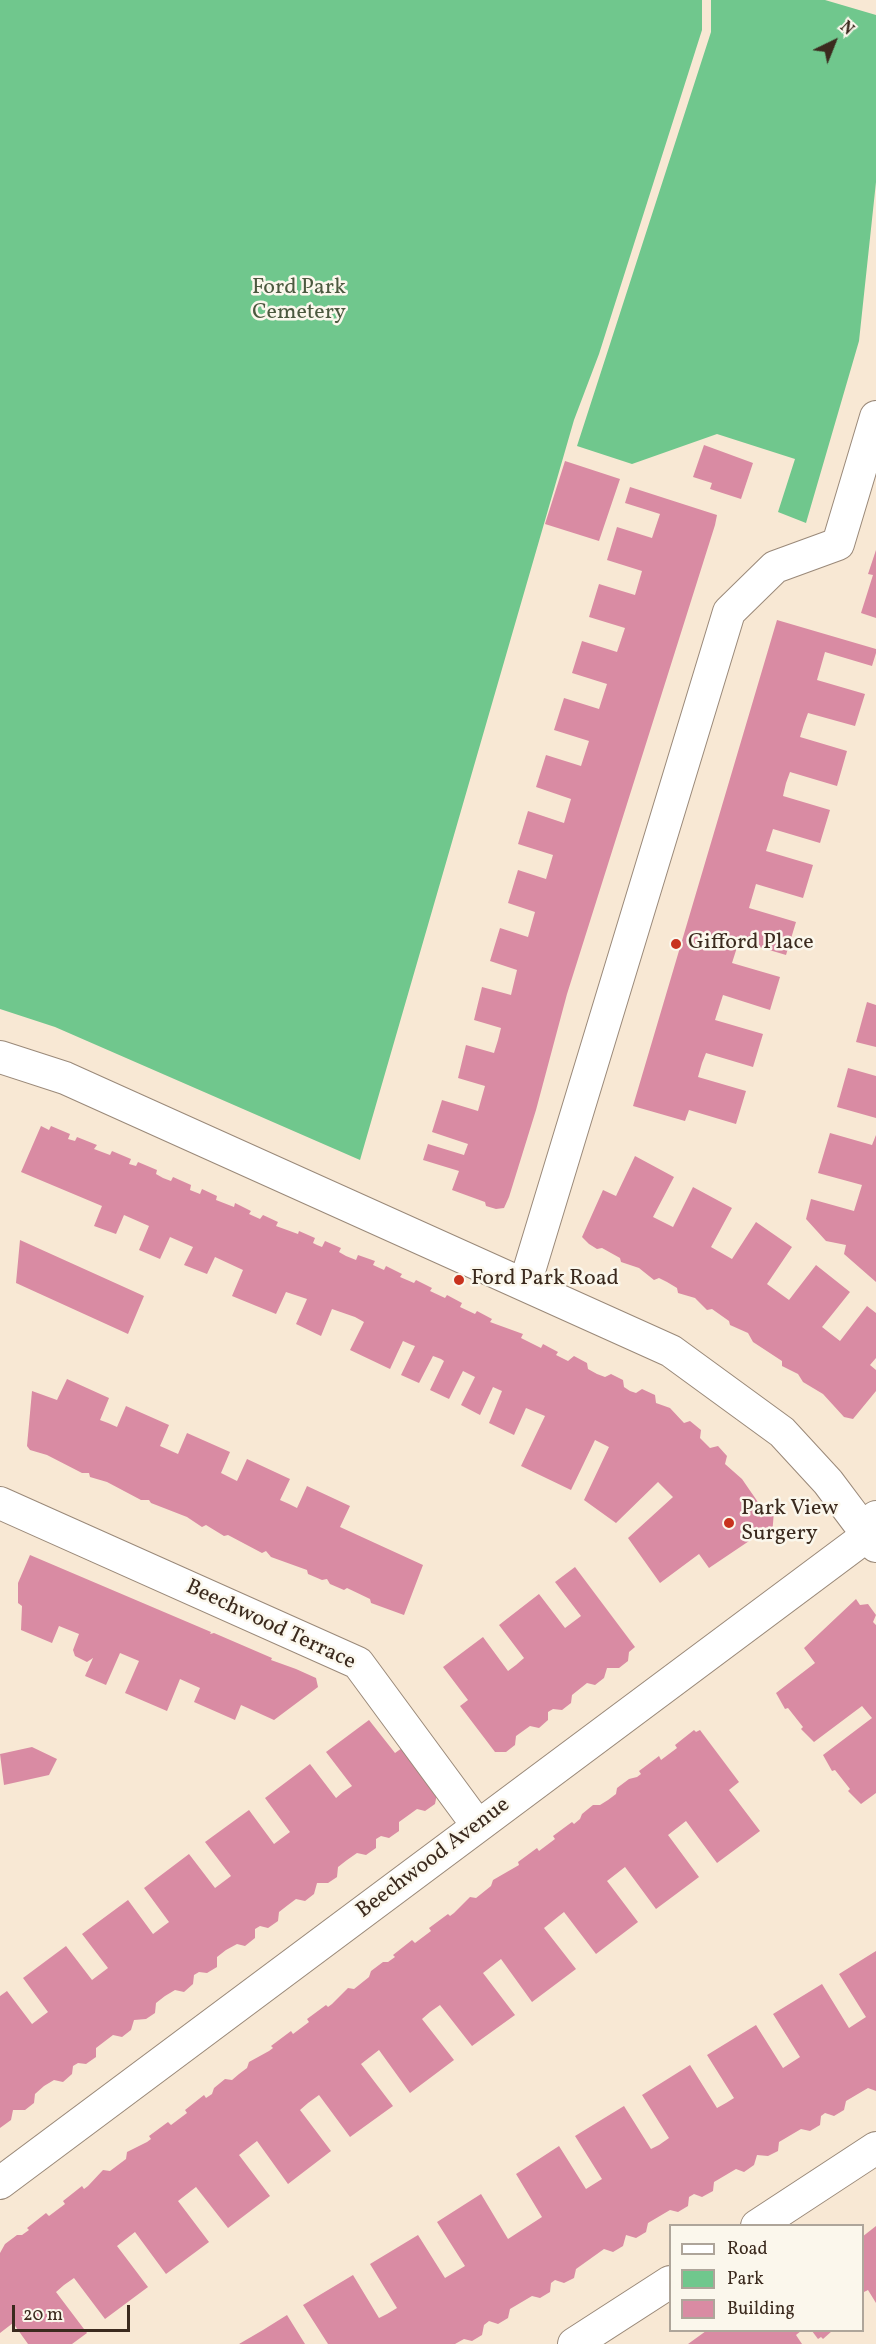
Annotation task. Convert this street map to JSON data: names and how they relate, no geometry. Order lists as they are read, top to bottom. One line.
{"streets":{"street":["Beechwood Terrace","Beechwood Avenue"]},"crossings":[["Beechwood Terrace","Beechwood Avenue"]],"parks":["Ford Park Cemetery"],"places":["Gifford Place","Ford Park Road","Park View Surgery"],"legend":["Road","Park","Building"],"scale_bar":"20 m","north":"top right"}
